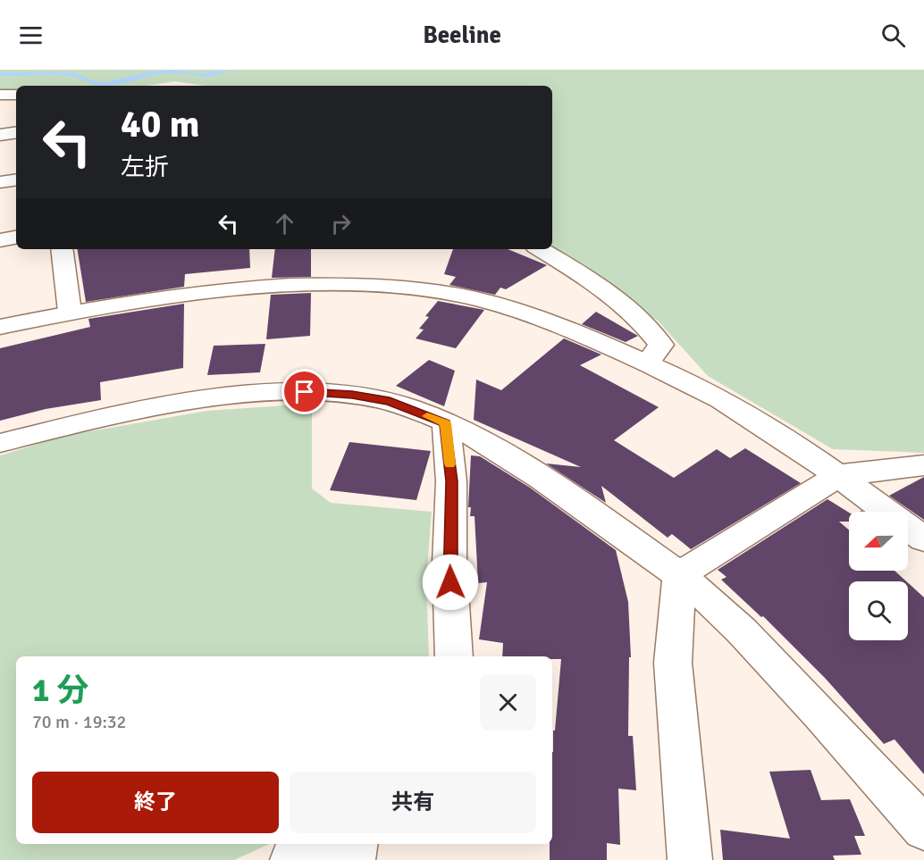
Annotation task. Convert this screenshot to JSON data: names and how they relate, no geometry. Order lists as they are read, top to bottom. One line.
{"north":"left","page":{"header":"Beeline","turn":["40 m","左折"],"heading":["1 分","70 m · 19:32"],"buttons":["終了","共有"]}}
